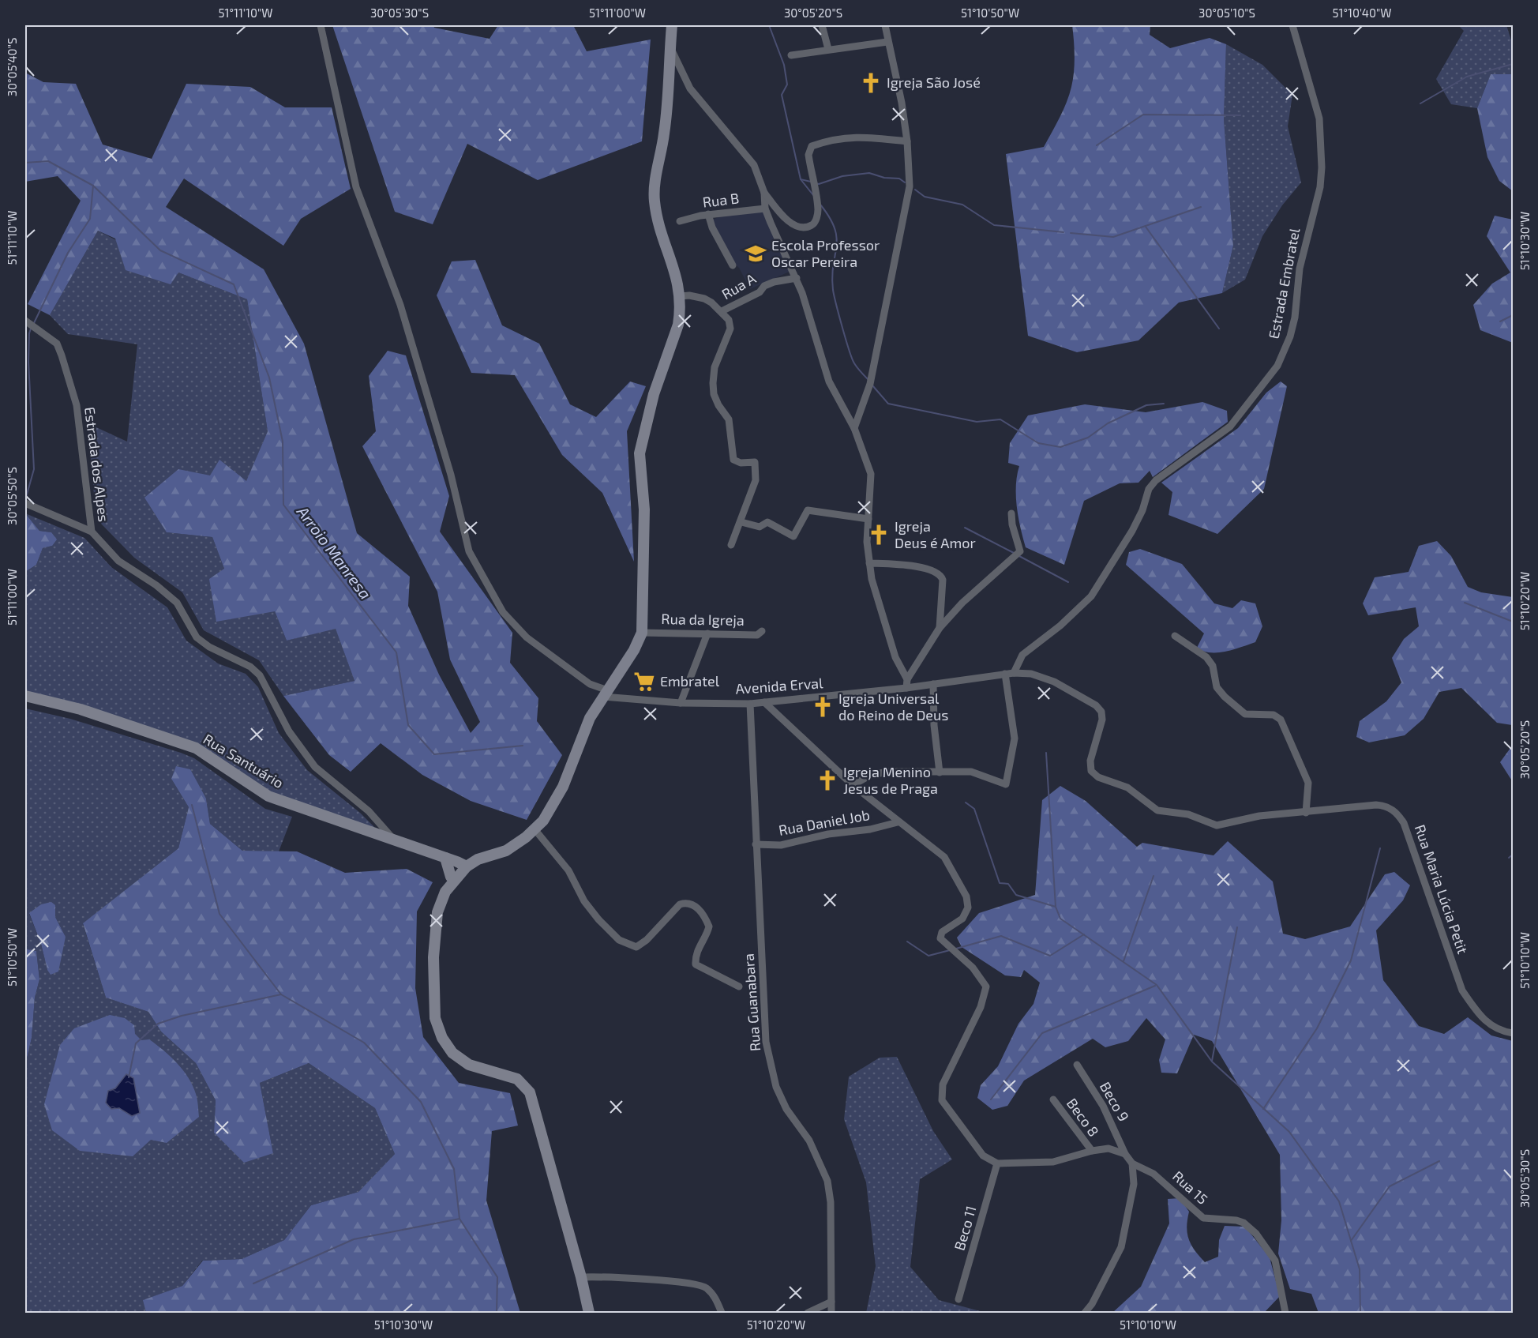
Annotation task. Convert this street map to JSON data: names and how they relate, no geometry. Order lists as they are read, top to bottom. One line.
{"streets":{"main road":["Rua Santuário"],"street":["Rua B","Estrada Embratel","Rua A","Estrada dos Alpes","Rua da Igreja","Avenida Erval","Rua Daniel Job","Rua Maria Lúcia Petit","Rua Guanabara","Beco 9","Beco 8","Rua 15","Beco 11"]},"crossings":[["Estrada Embratel","Avenida Erval"],["Estrada Embratel","Rua Maria Lúcia Petit"],["Estrada dos Alpes","Rua Santuário"],["Avenida Erval","Rua Maria Lúcia Petit"],["Avenida Erval","Rua Guanabara"],["Rua Daniel Job","Rua Guanabara"],["Beco 9","Rua 15"]],"water":["Arroio Manresa"],"places":{"church":["Igreja São José","Igreja Deus é Amor","Igreja Universal do Reino de Deus","Igreja Menino Jesus de Praga"],"school or university":["Escola Professor Oscar Pereira"],"supermarket":["Embratel"]},"coordinates":["51°11'10\"W","30°05'30\"S","51°11'00\"W","30°05'20\"S","51°10'50\"W","30°05'10\"S","51°10'40\"W","30°05'40\"S","51°10'30\"W","30°05'50\"S","51°10'20\"W","51°10'10\"W"]}
